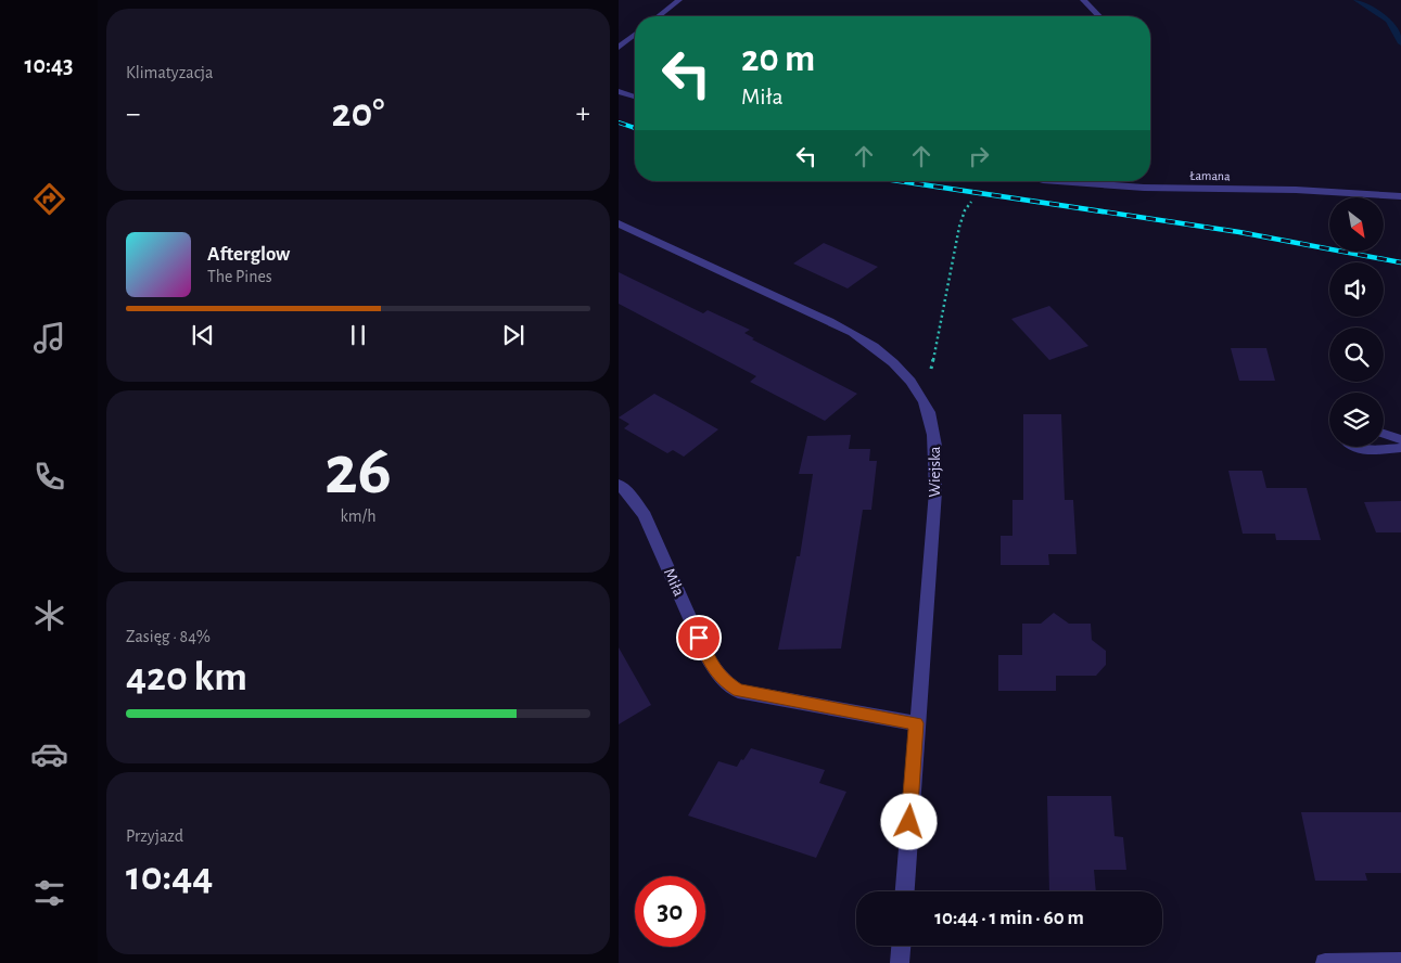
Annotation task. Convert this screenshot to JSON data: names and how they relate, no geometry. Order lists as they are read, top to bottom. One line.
{"streets":{"street":["Łamana","Wiejska","Miła"]},"crossings":[["Wiejska","Miła"]],"north":"bottom right","page":{"tabs":"10:43","tile":["Klimatyzacja",["26","km/h"],["Zasięg · 84%","420 km"],["Przyjazd","10:44"]],"turn":["20 m","Miła"],"heat":["−","20°","+"],"song":["Afterglow","The Pines"],"limit":"30","trip":"10:44 · 1 min · 60 m"}}
